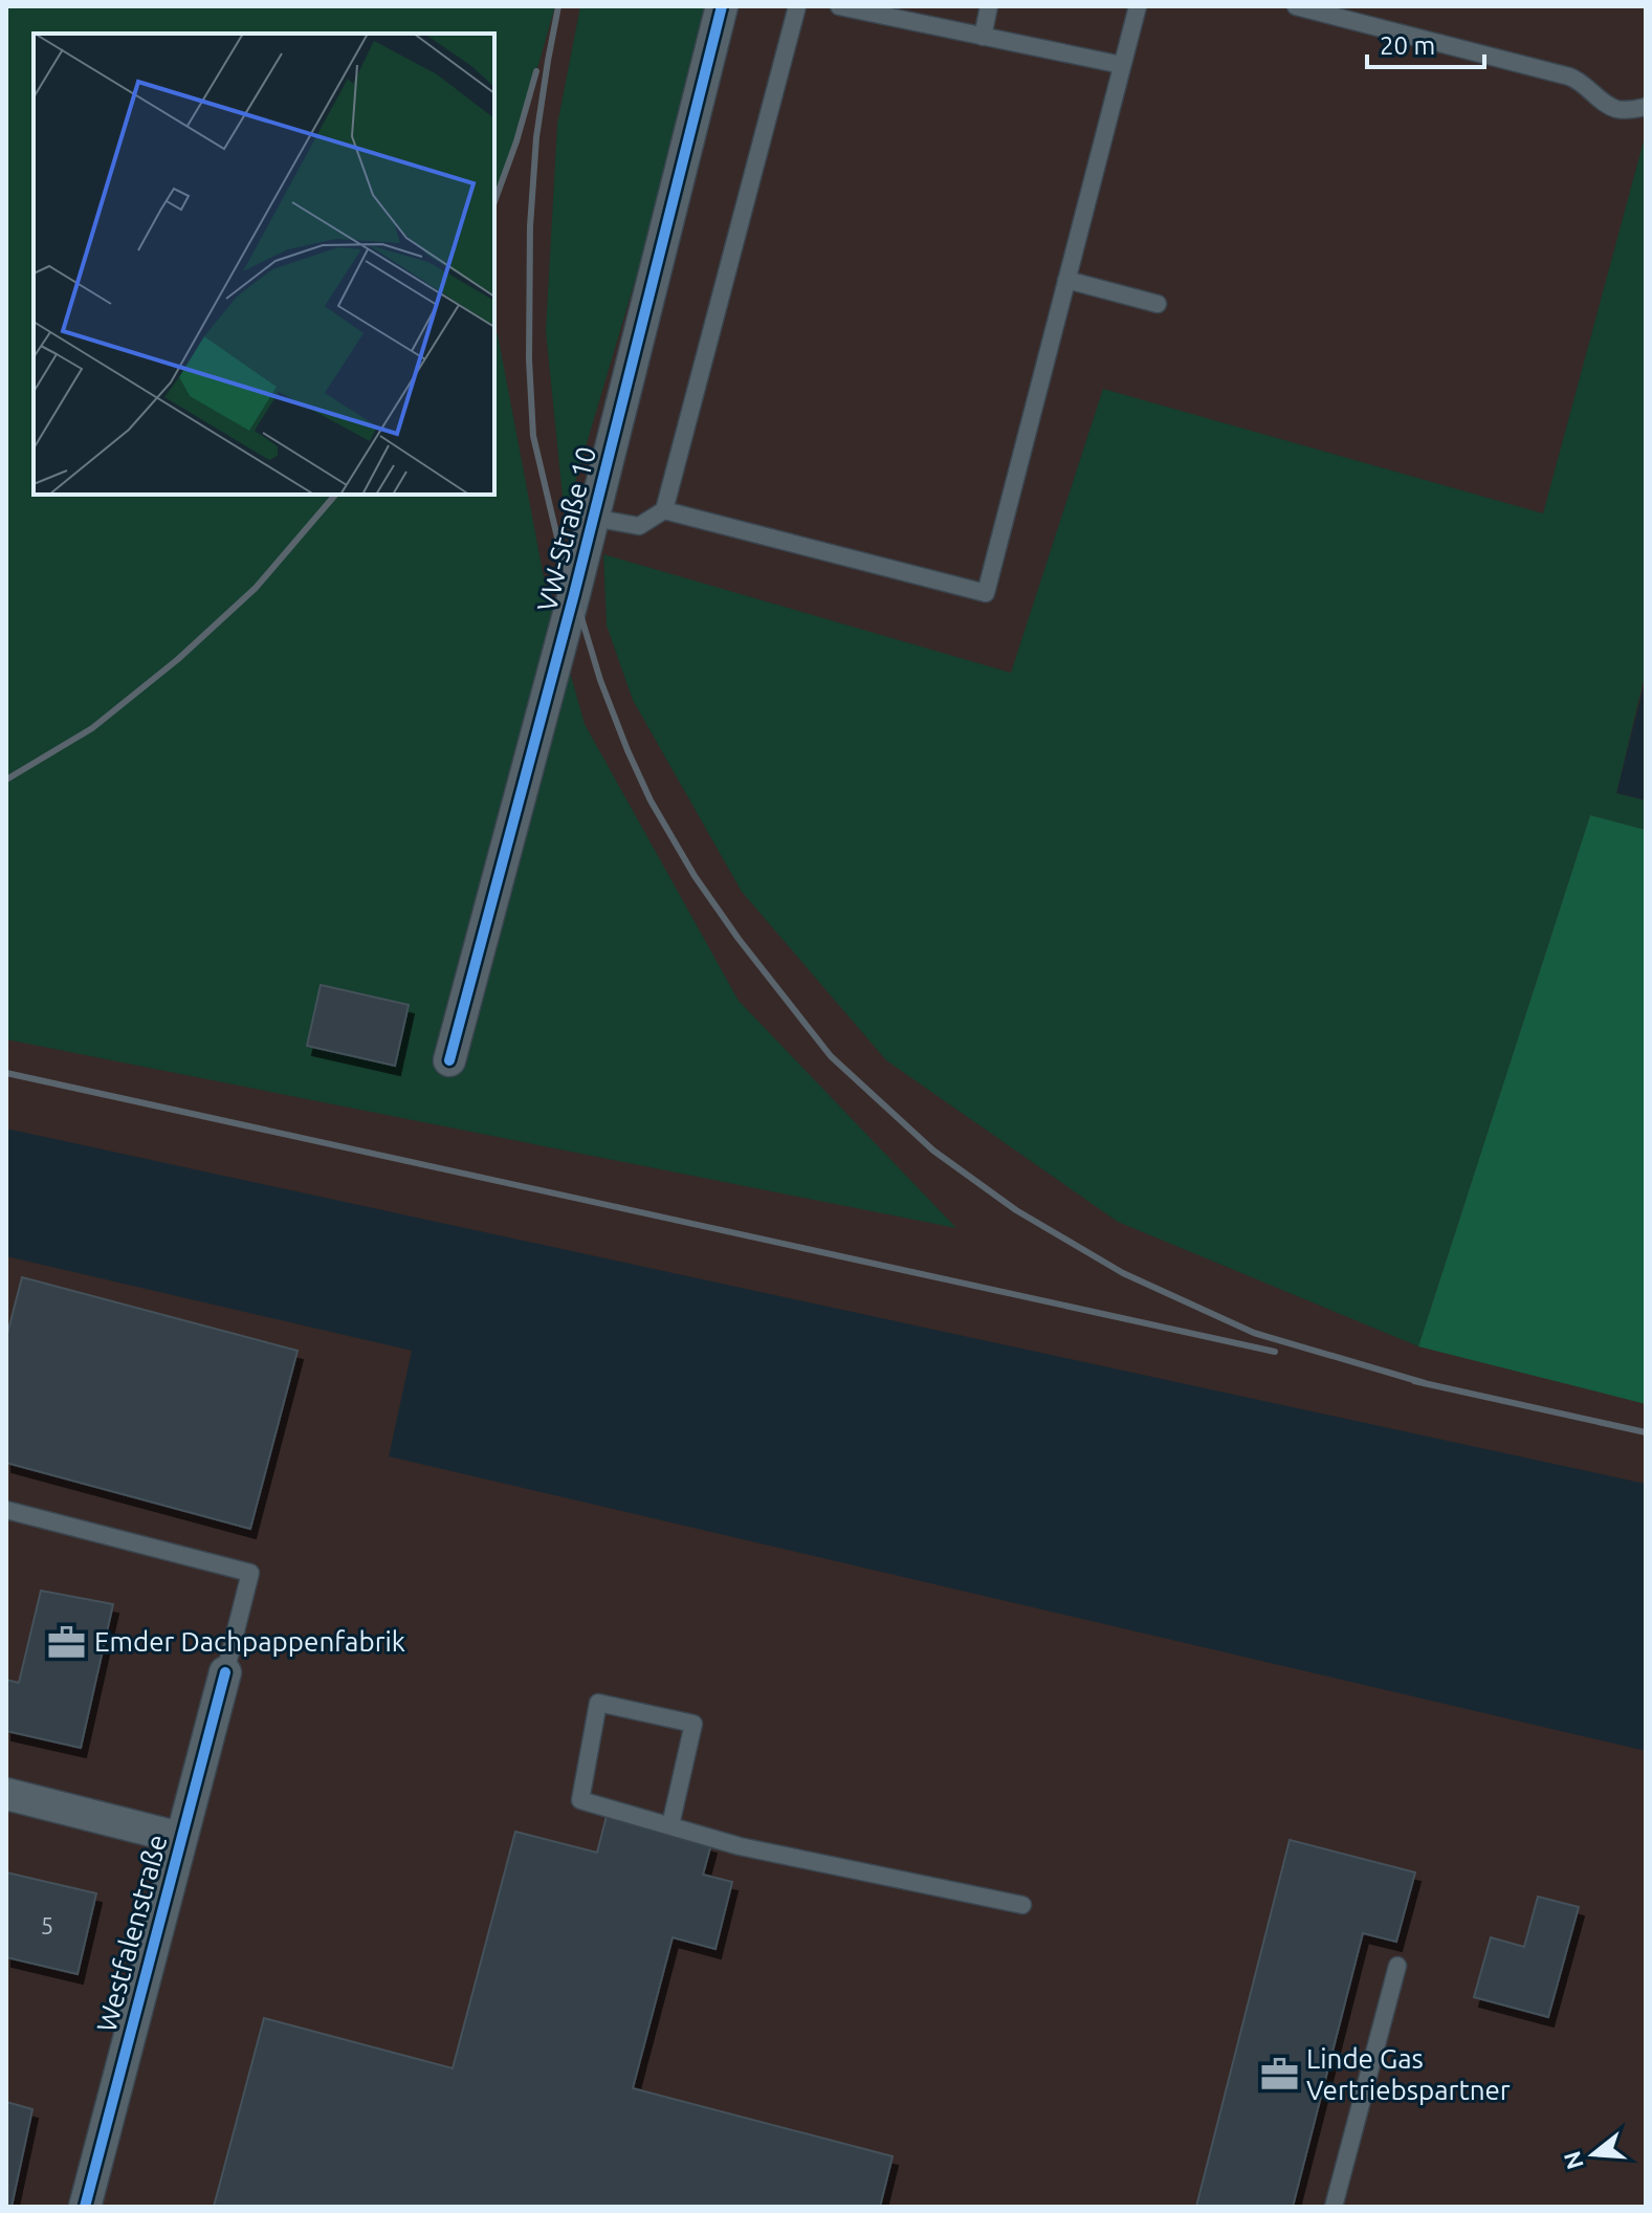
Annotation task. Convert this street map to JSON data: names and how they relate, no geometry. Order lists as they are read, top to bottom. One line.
{"streets":{"street":["VW-Straße 10","Westfalenstraße"]},"places":{"office":["Emder Dachpappenfabrik","Linde Gas Vertriebspartner"]},"house_numbers":["5"],"scale_bar":"20 m","north":"left"}
